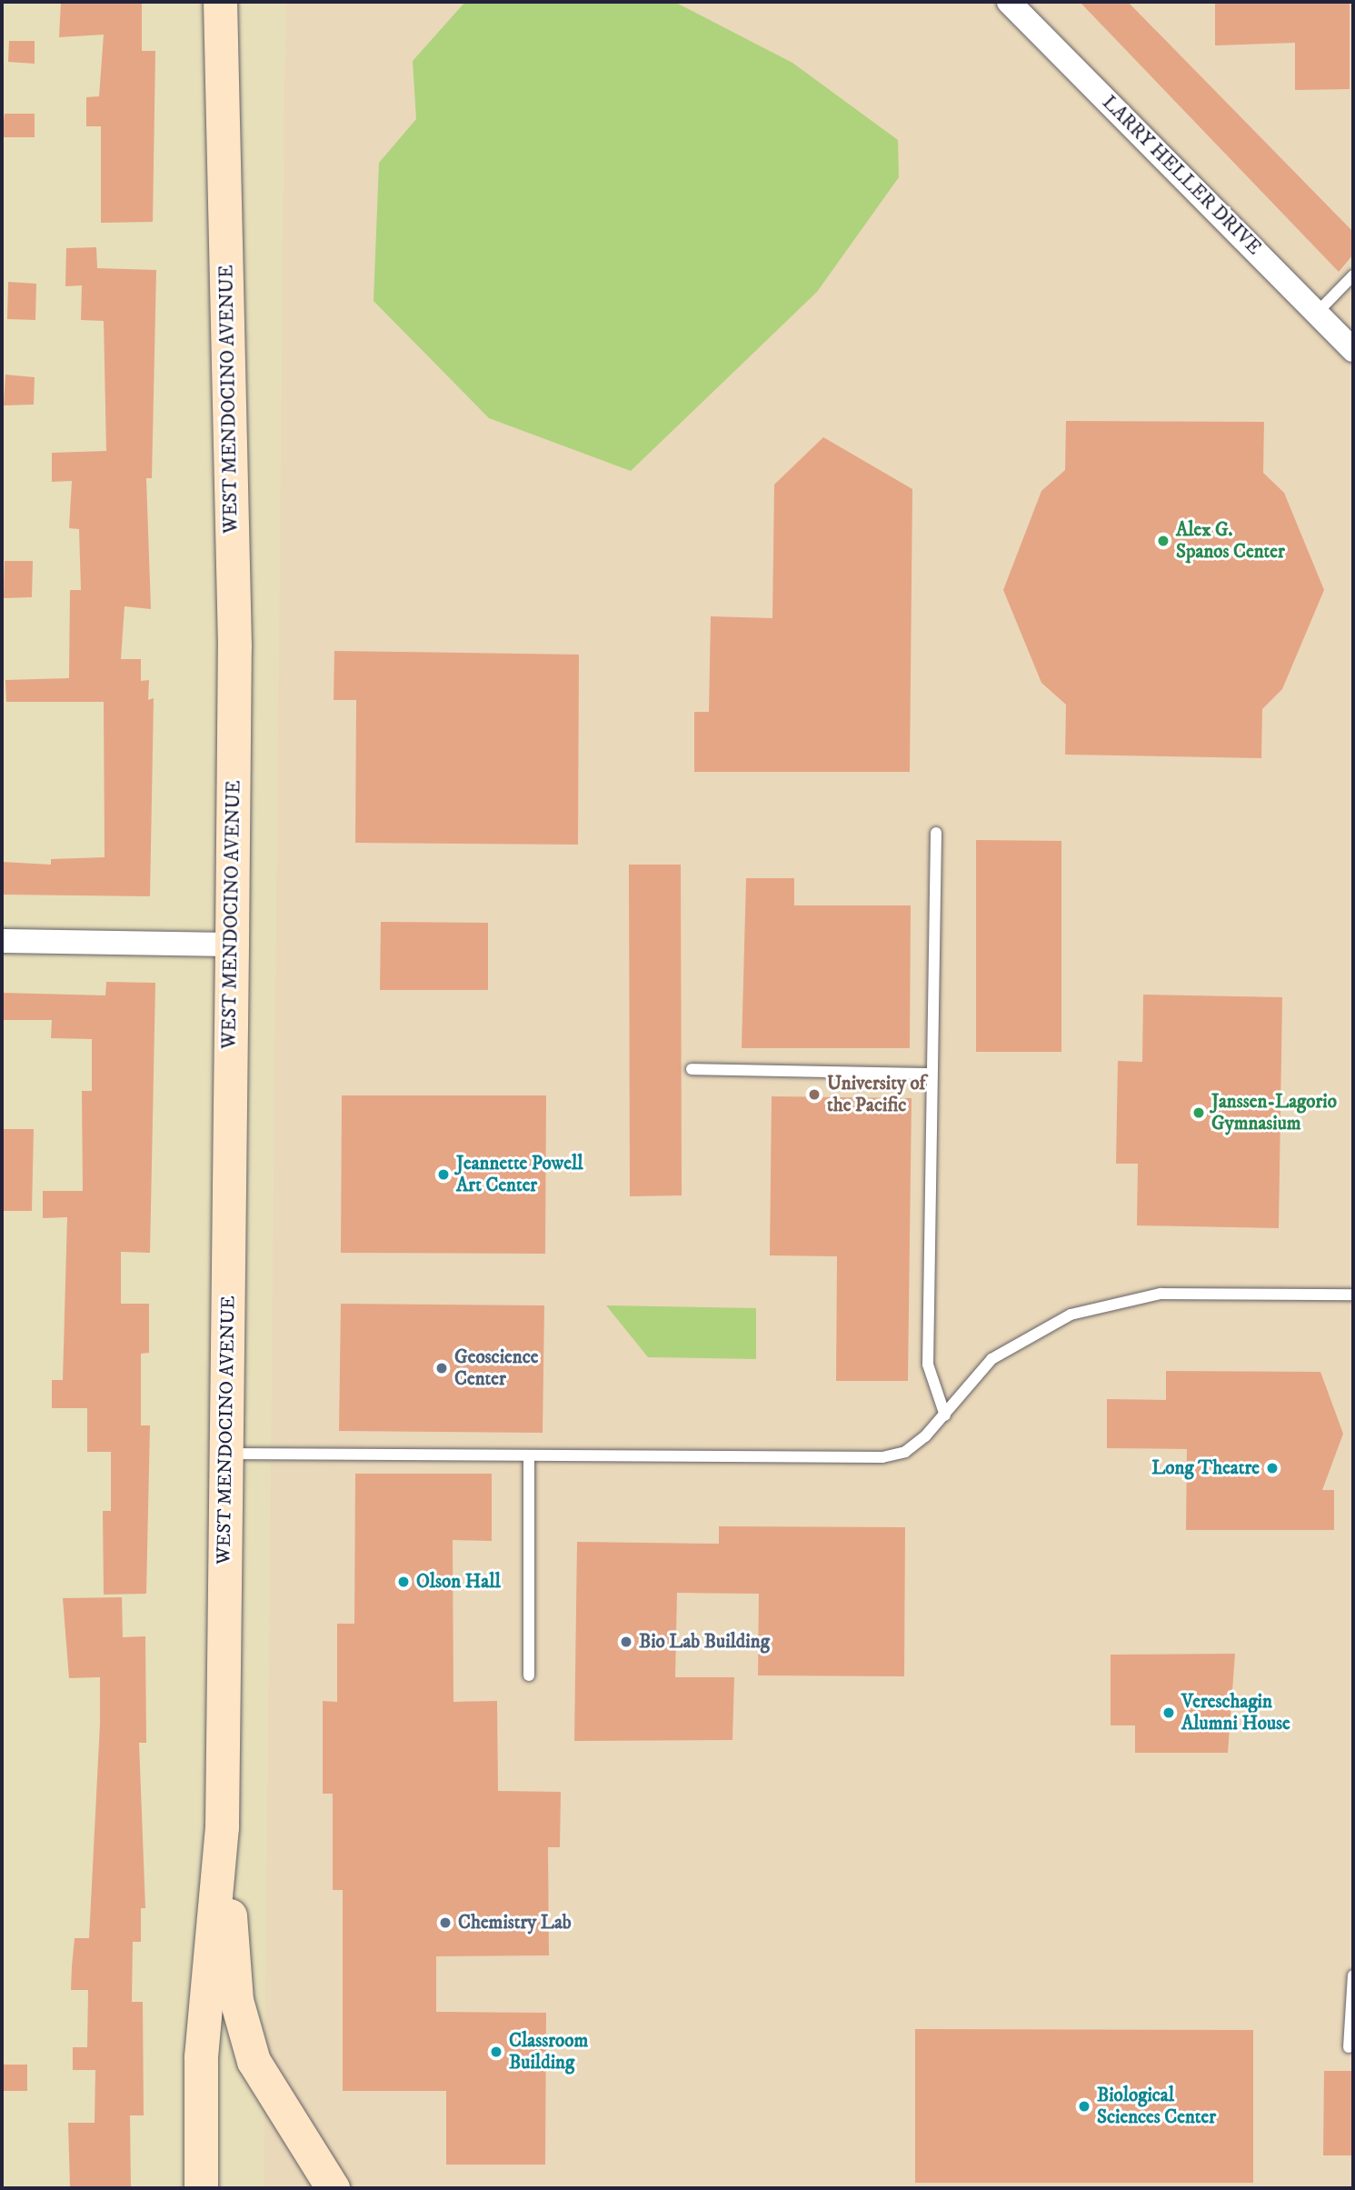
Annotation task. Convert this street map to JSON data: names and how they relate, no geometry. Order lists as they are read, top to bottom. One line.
{"streets":{"street":["LARRY HELLER DRIVE","WEST MENDOCINO AVENUE"]},"places":["Alex G. Spanos Center","University of the Pacific","Janssen-Lagorio Gymnasium","Jeannette Powell Art Center","Geoscience Center","Long Theatre","Olson Hall","Bio Lab Building","Vereschagin Alumni House","Chemistry Lab","Classroom Building","Biological Sciences Center"]}
